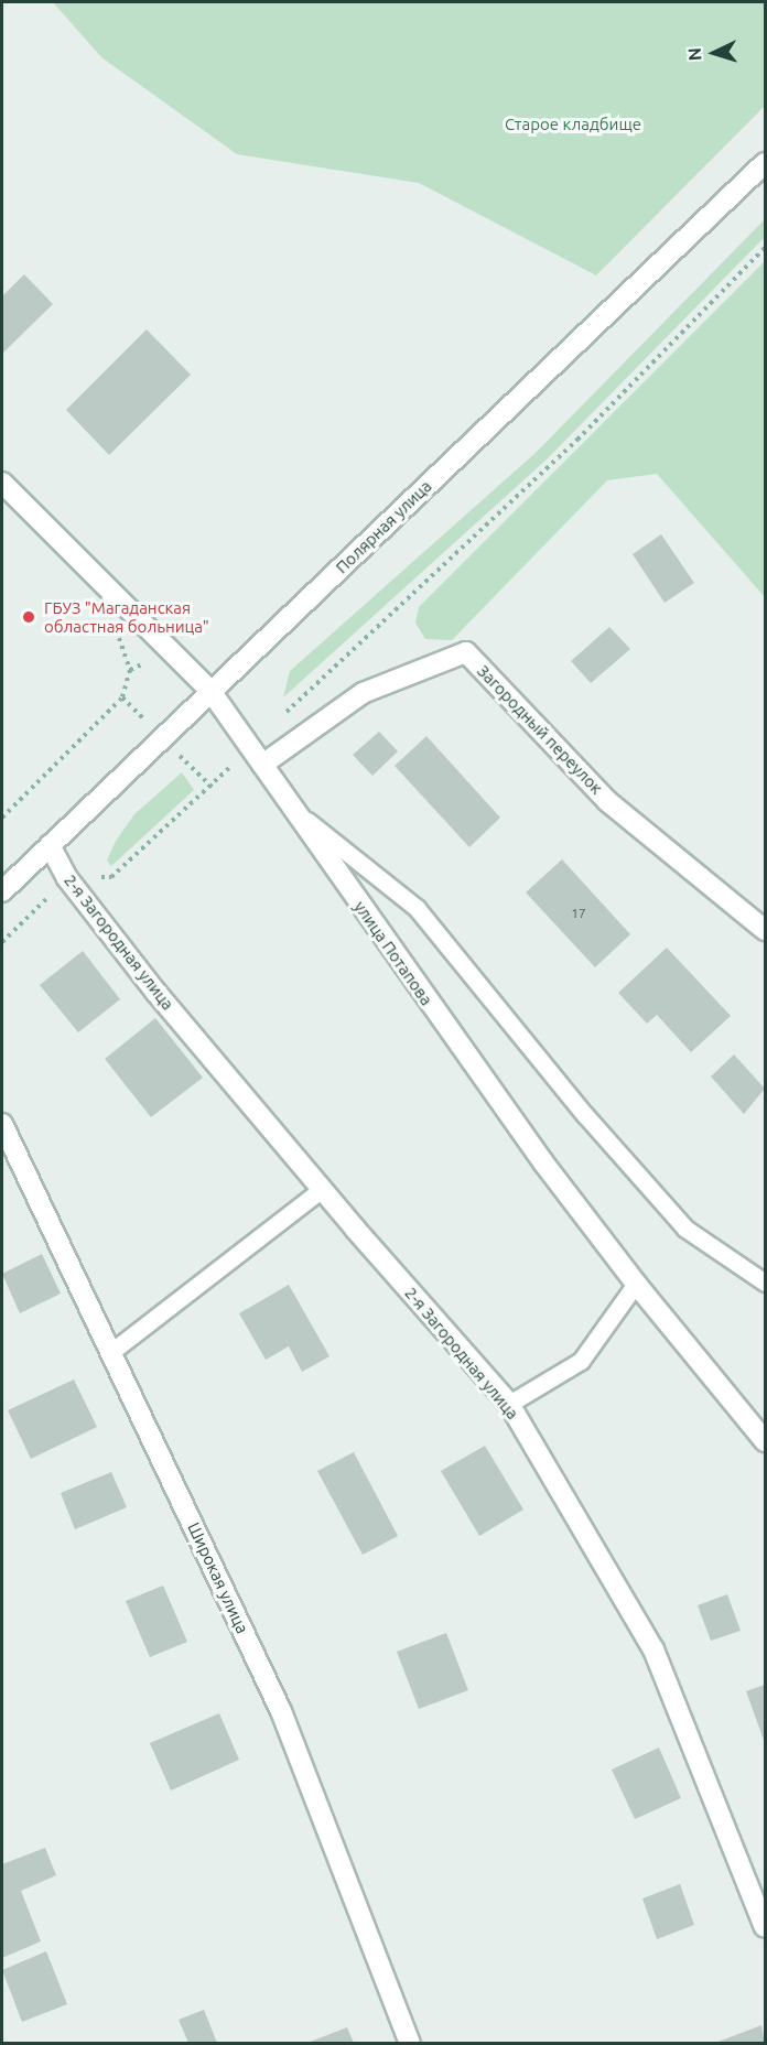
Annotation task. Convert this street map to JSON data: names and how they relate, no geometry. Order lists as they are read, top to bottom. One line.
{"streets":{"street":["Полярная улица","Загородный переулок","2-я Загородная улица","улица Потапова","Широкая улица"]},"crossings":[["Полярная улица","2-я Загородная улица"],["Полярная улица","улица Потапова"],["Загородный переулок","улица Потапова"]],"parks":["Старое кладбище"],"places":["ГБУЗ \"Магаданская областная больница\""],"house_numbers":["17"],"north":"left"}
